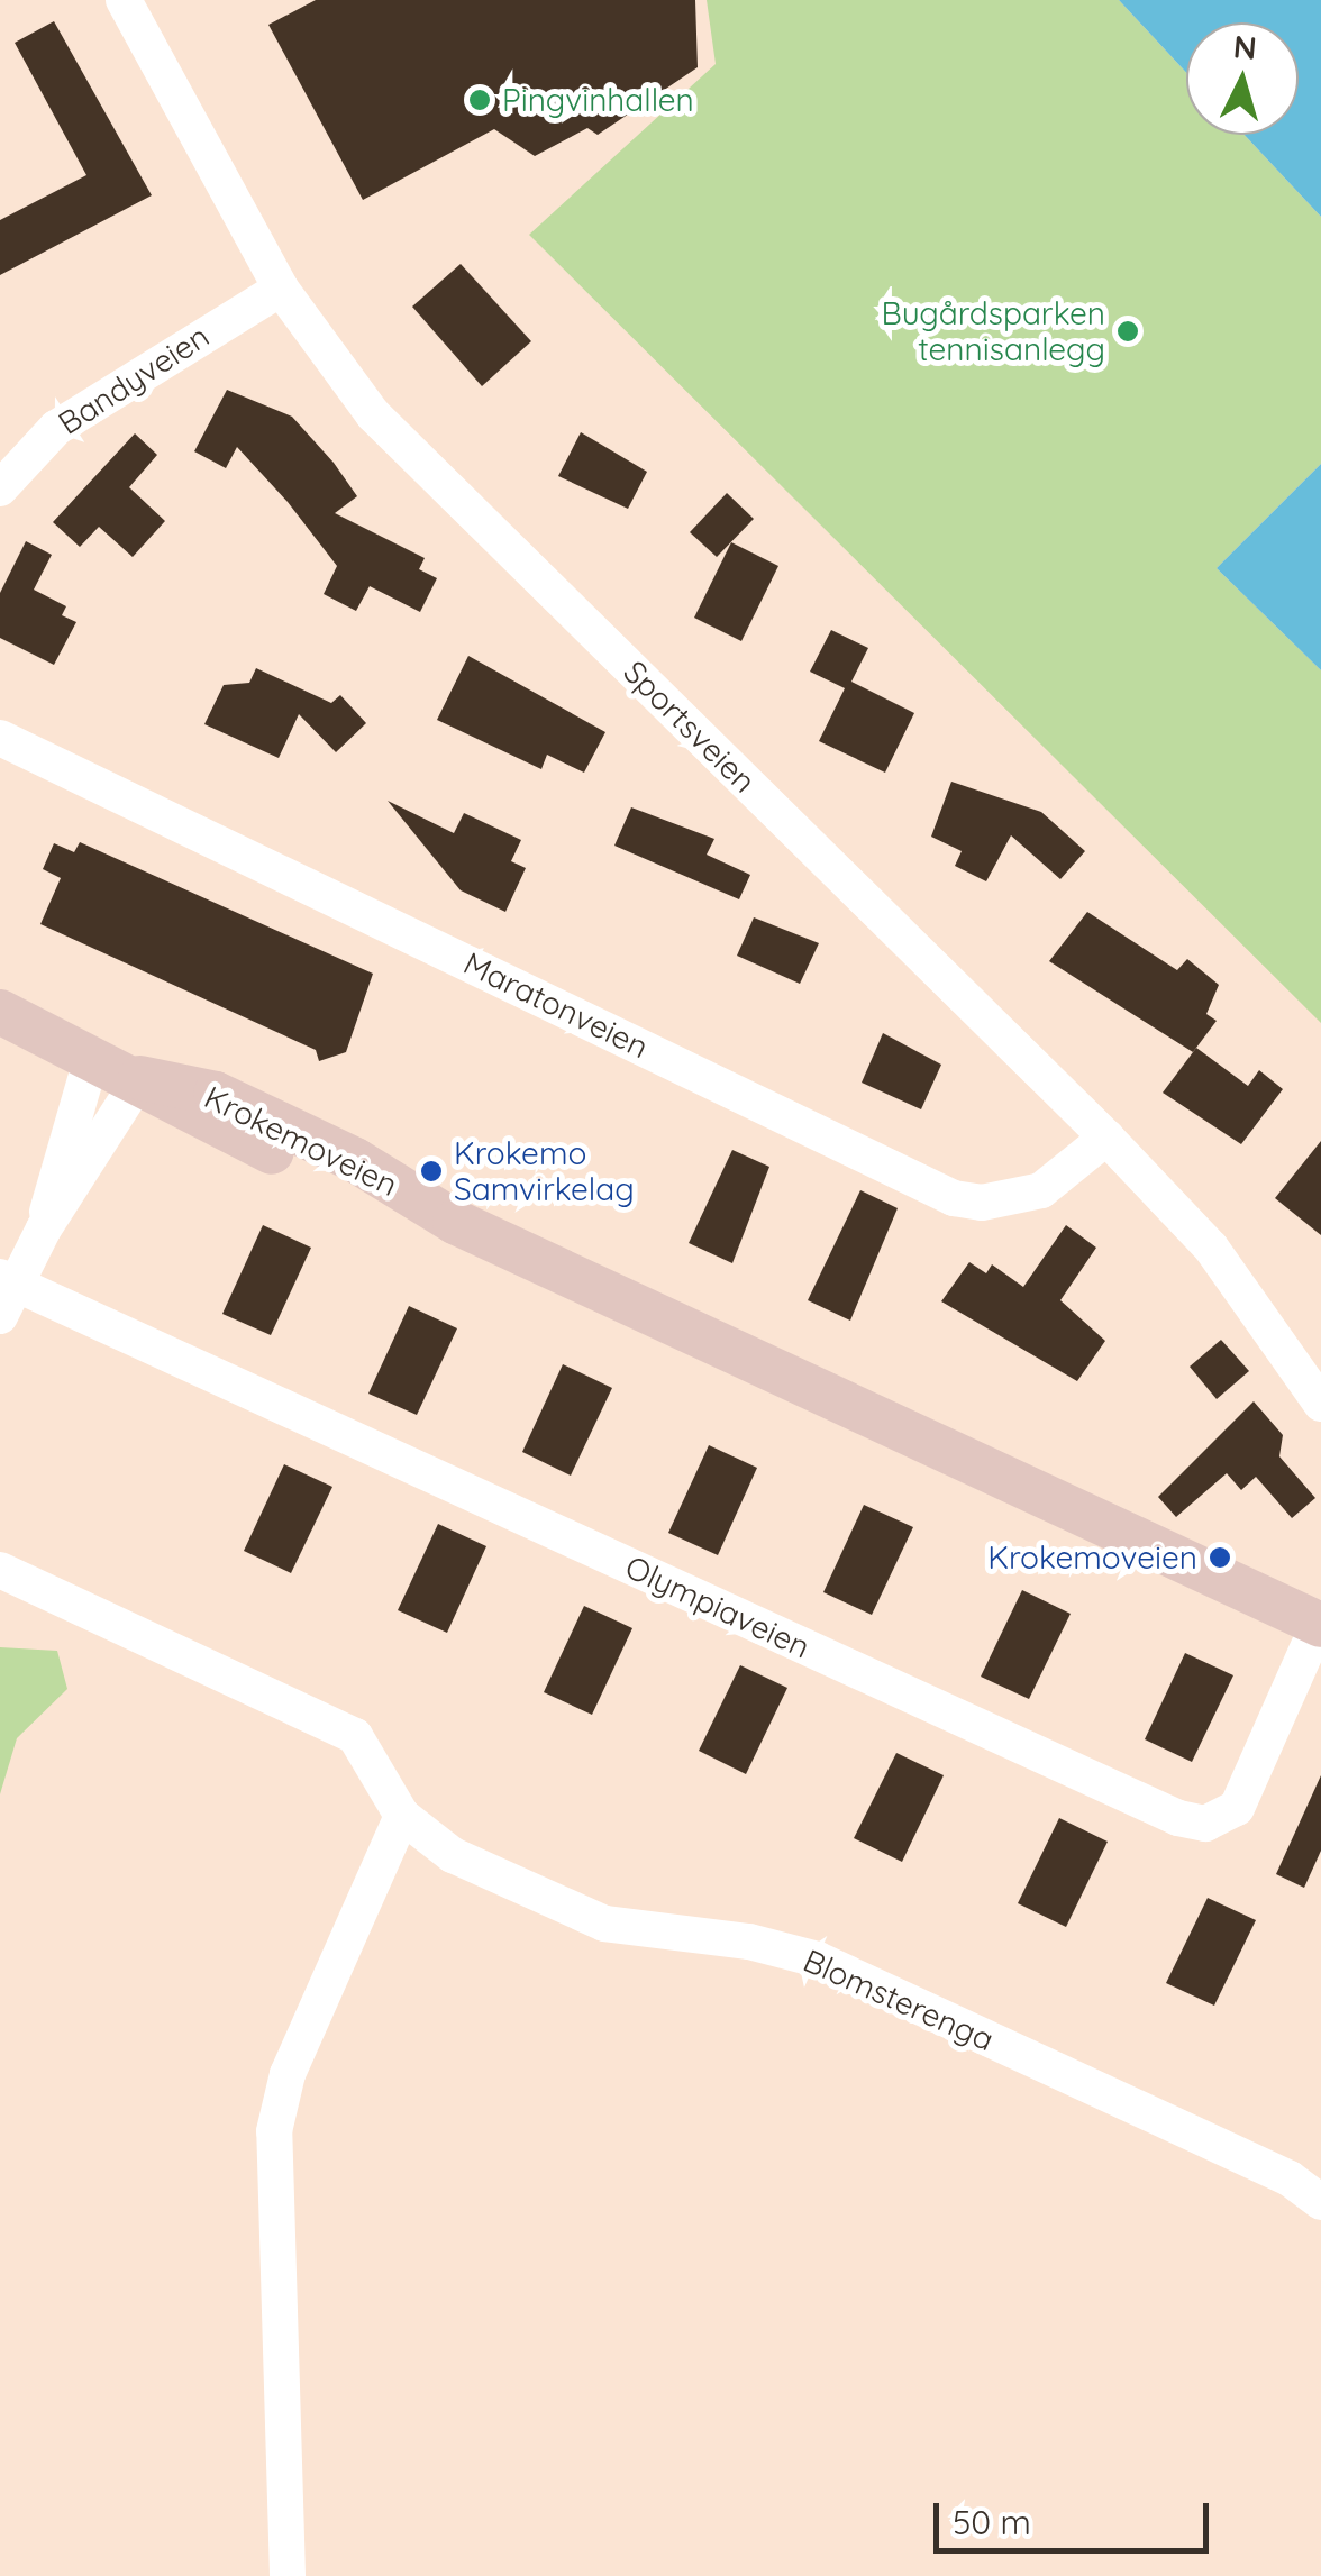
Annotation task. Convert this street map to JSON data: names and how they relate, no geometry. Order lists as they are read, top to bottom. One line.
{"streets":{"main road":["Krokemoveien"],"street":["Bandyveien","Sportsveien","Maratonveien","Olympiaveien","Blomsterenga"]},"crossings":[["Bandyveien","Sportsveien"],["Sportsveien","Maratonveien"],["Krokemoveien","Olympiaveien"]],"places":["Pingvinhallen","Bugårdsparken tennisanlegg","Krokemo Samvirkelag","Krokemoveien"],"scale_bar":"50 m","north":"top"}
